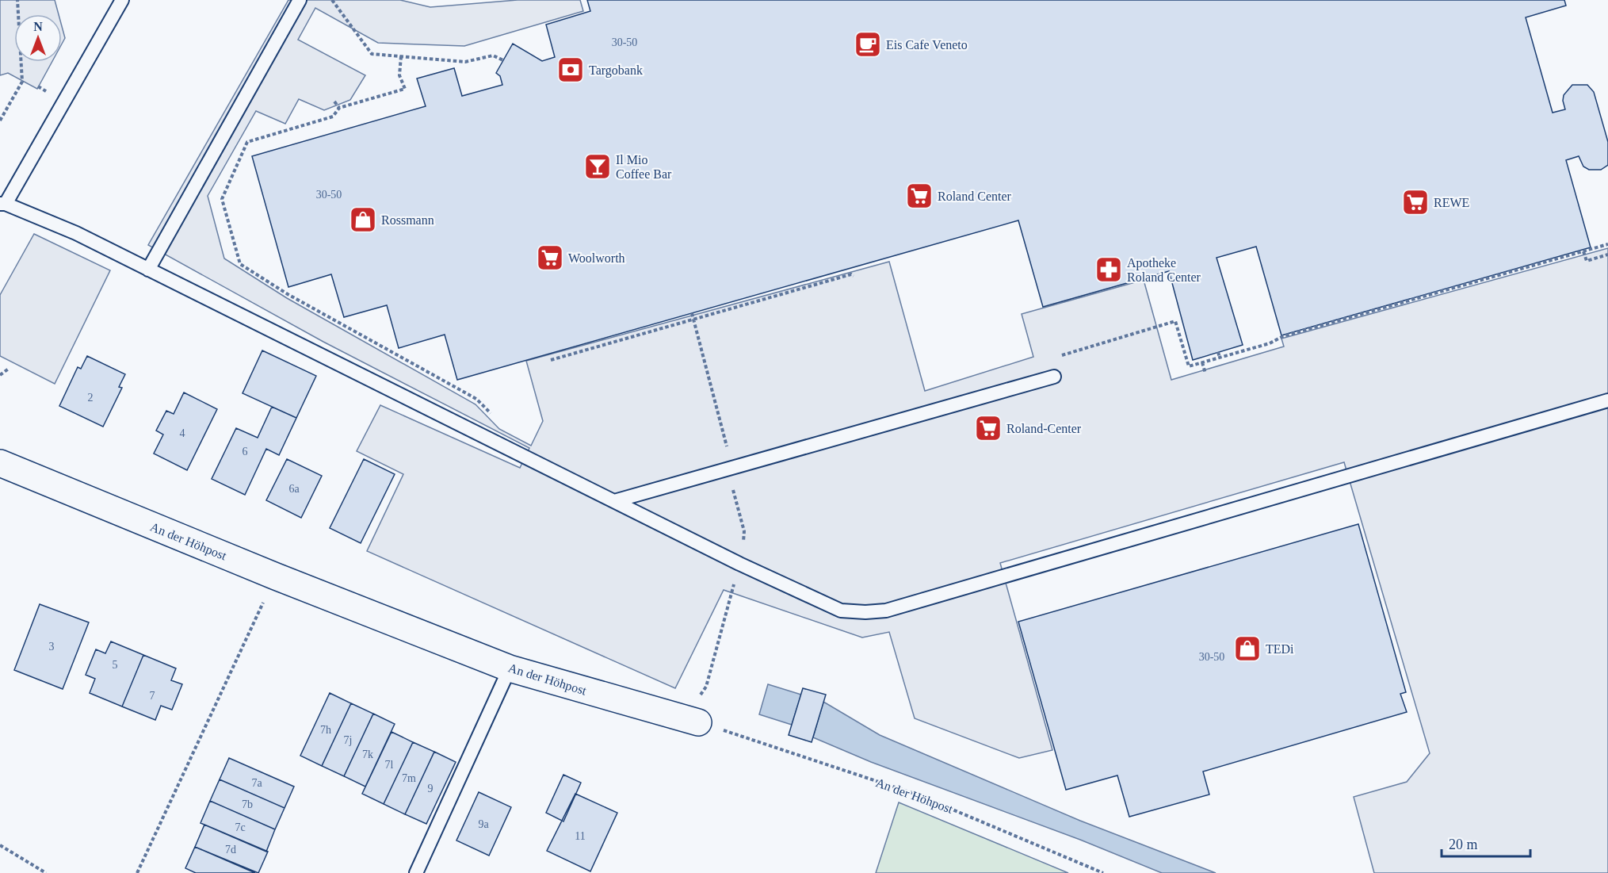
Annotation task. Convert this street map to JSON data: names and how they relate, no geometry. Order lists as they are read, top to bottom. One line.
{"streets":{"street":["An der Höhpost"]},"places":{"cafe":["Eis Cafe Veneto"],"bank":["Targobank"],"bar":["Il Mio Coffee Bar"],"supermarket":["Roland Center","REWE","Woolworth","Roland-Center"],"shop":["Rossmann","TEDi"],"pharmacy":["Apotheke Roland Center"]},"house_numbers":["30-50","30-50","2","4","6","6a","3","30-50","5","7","7h","7j","7k","7l","7m","7a","9","7b","9a","7c","11","7d"],"scale_bar":"20 m","north":"top"}
